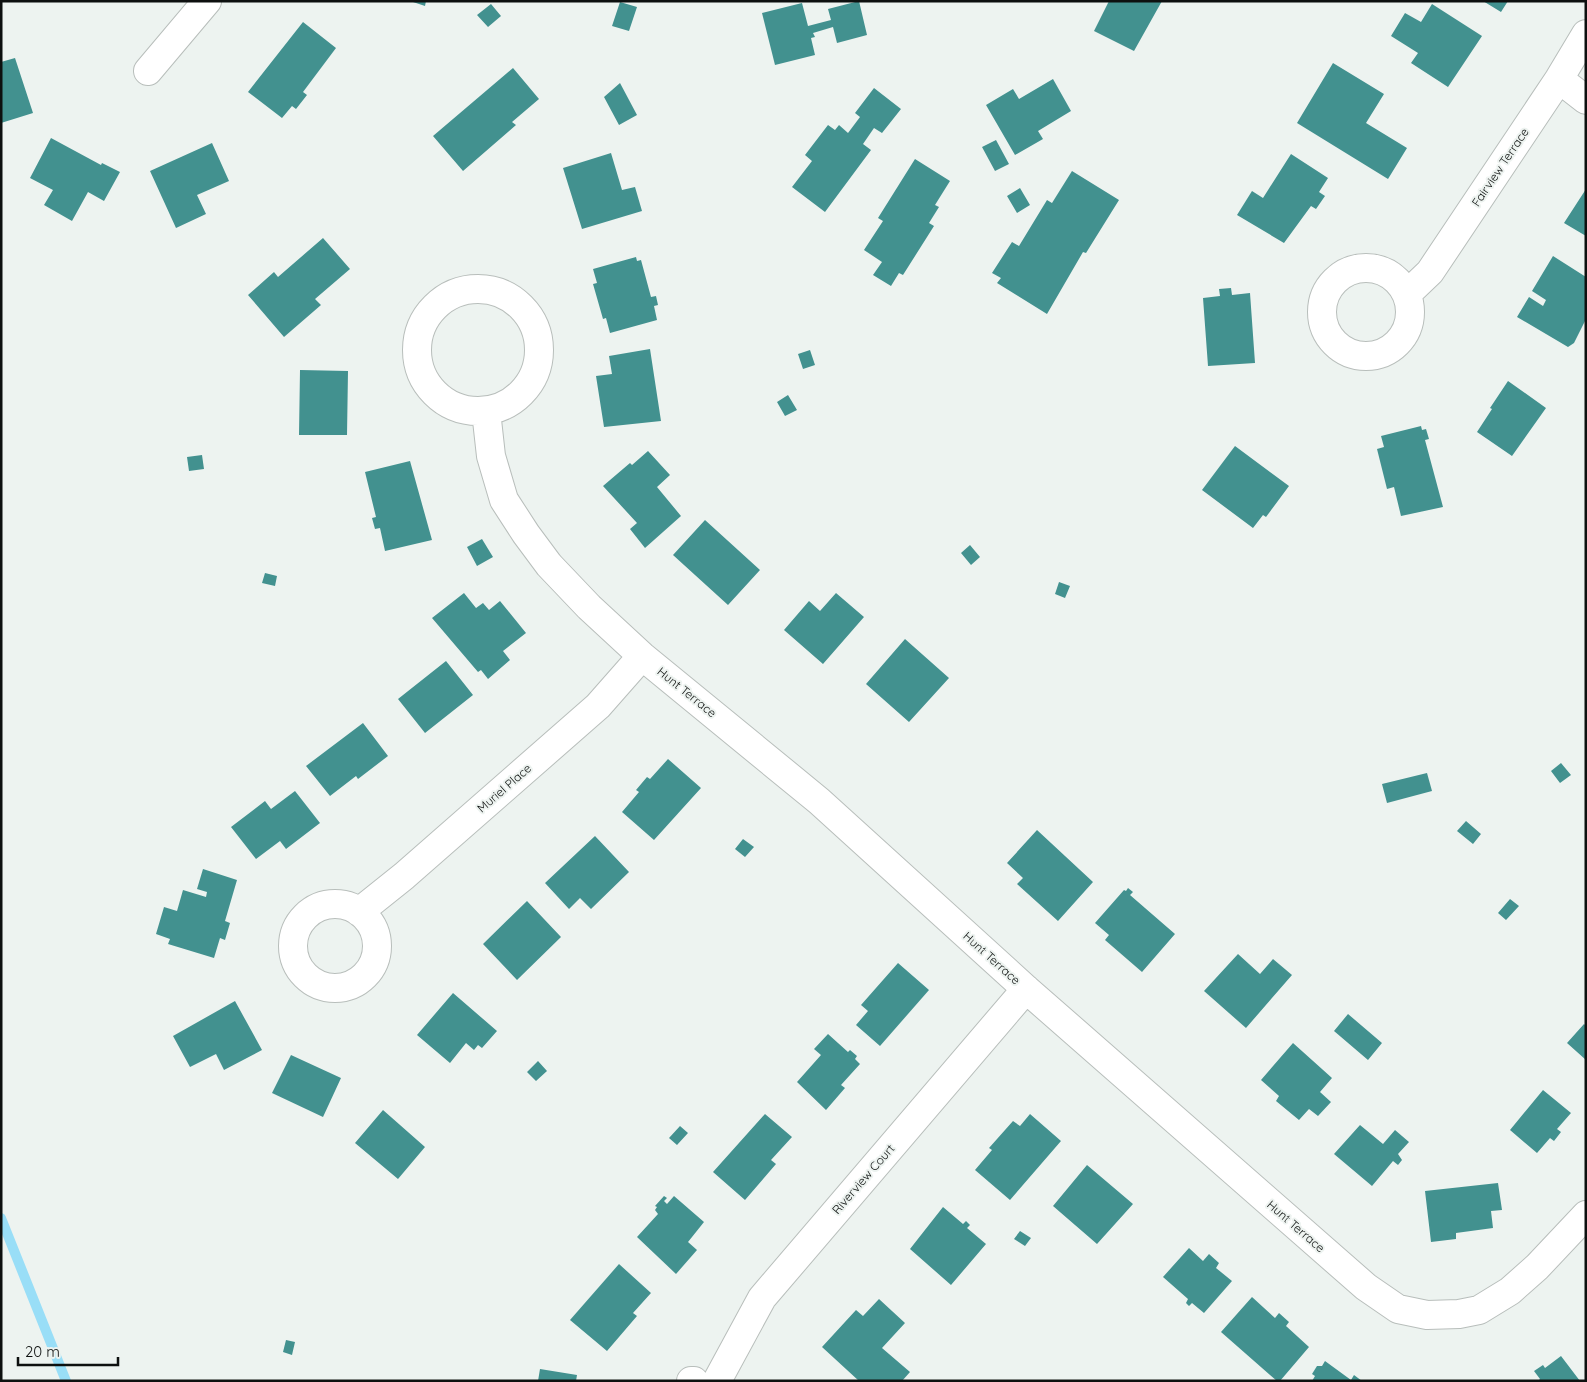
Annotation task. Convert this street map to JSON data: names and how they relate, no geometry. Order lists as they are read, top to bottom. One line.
{"streets":{"street":["Fairview Terrace","Hunt Terrace","Muriel Place","Riverview Court"]},"crossings":[["Hunt Terrace","Muriel Place"],["Hunt Terrace","Riverview Court"]],"scale_bar":"20 m"}
